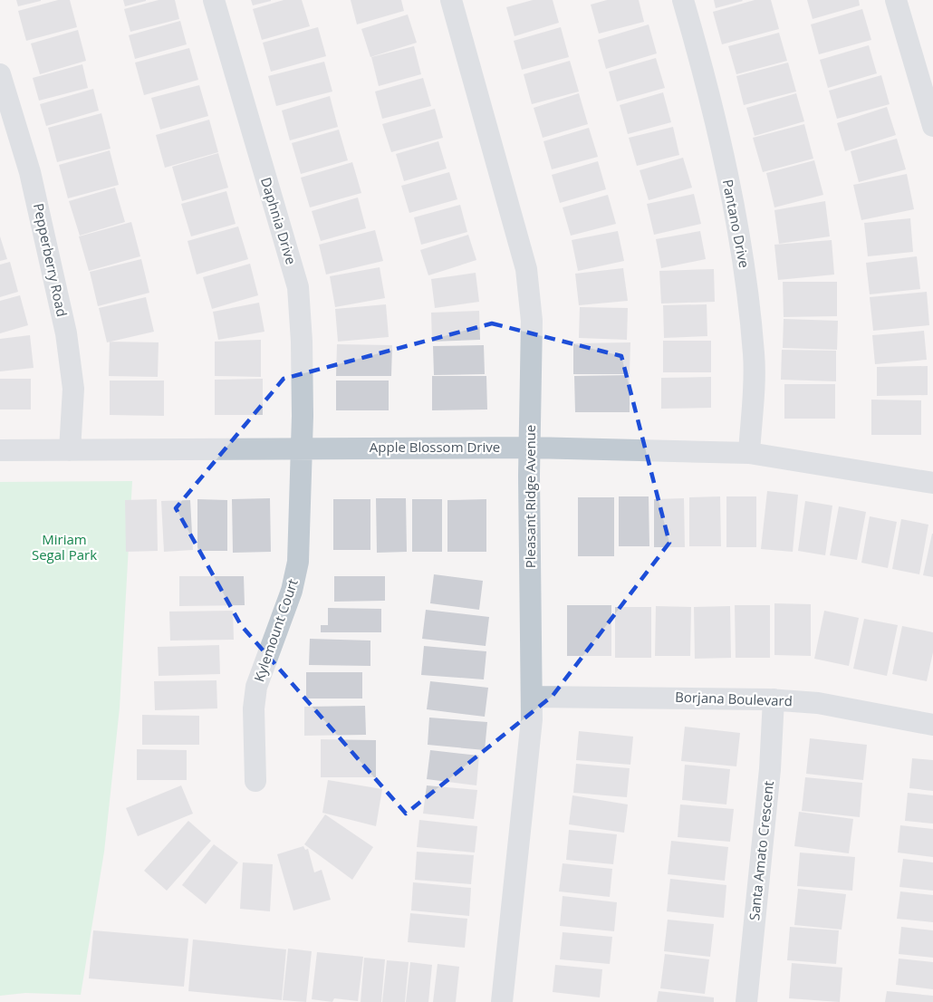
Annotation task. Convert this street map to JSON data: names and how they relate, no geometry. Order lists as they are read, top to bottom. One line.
{"streets":{"street":["Daphnia Drive","Pantano Drive","Pepperberry Road","Apple Blossom Drive","Pleasant Ridge Avenue","Kylemount Court","Borjana Boulevard","Santa Amato Crescent"]},"crossings":[["Daphnia Drive","Apple Blossom Drive"],["Daphnia Drive","Kylemount Court"],["Pantano Drive","Apple Blossom Drive"],["Pepperberry Road","Apple Blossom Drive"],["Apple Blossom Drive","Pleasant Ridge Avenue"],["Apple Blossom Drive","Kylemount Court"],["Pleasant Ridge Avenue","Borjana Boulevard"],["Borjana Boulevard","Santa Amato Crescent"]],"parks":["Miriam Segal Park"]}
